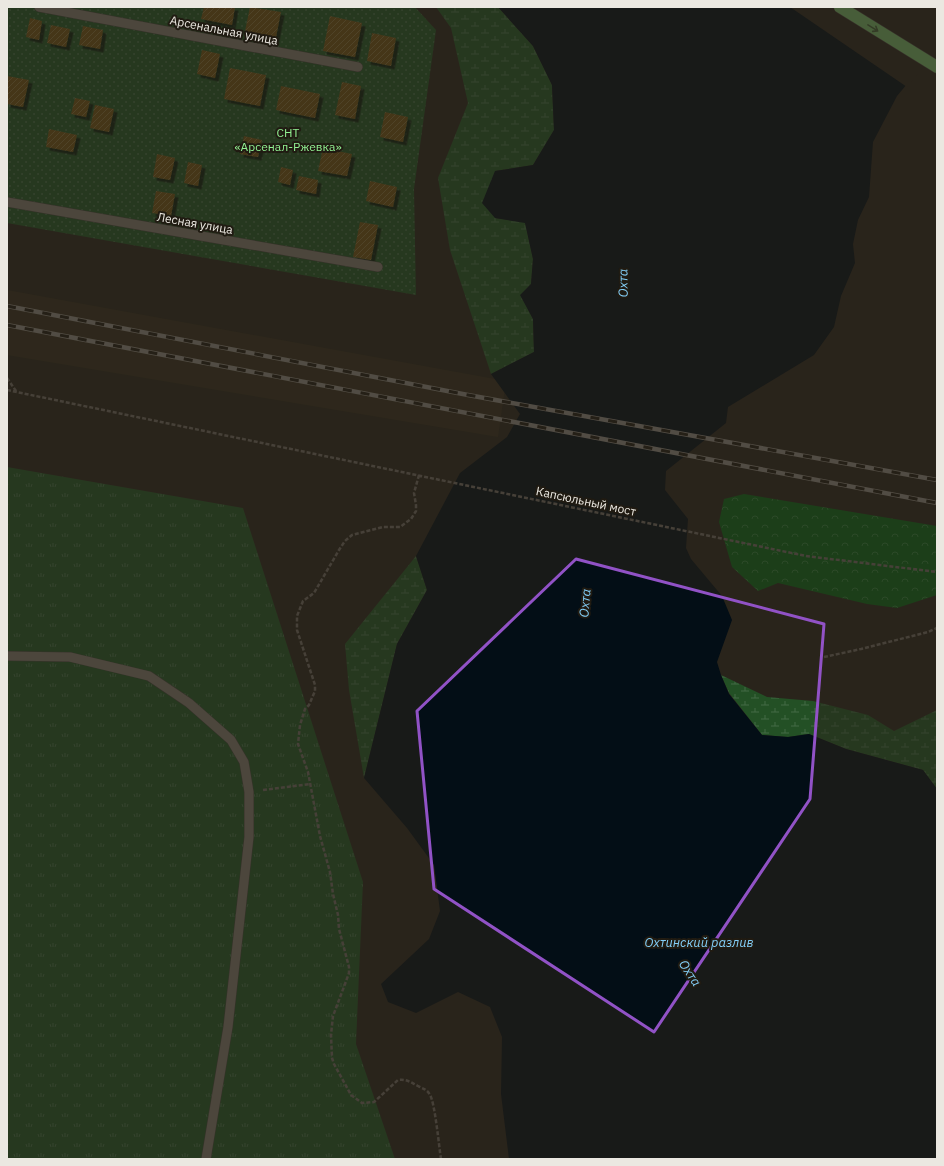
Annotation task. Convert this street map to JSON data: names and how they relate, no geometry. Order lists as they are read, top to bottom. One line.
{"streets":{"lane":["Арсенальная улица","Лесная улица"],"path":["Капсюльный мост"]},"water":["Охта","Охтинский разлив"],"parks":["СНТ «Арсенал-Ржевка»"]}
